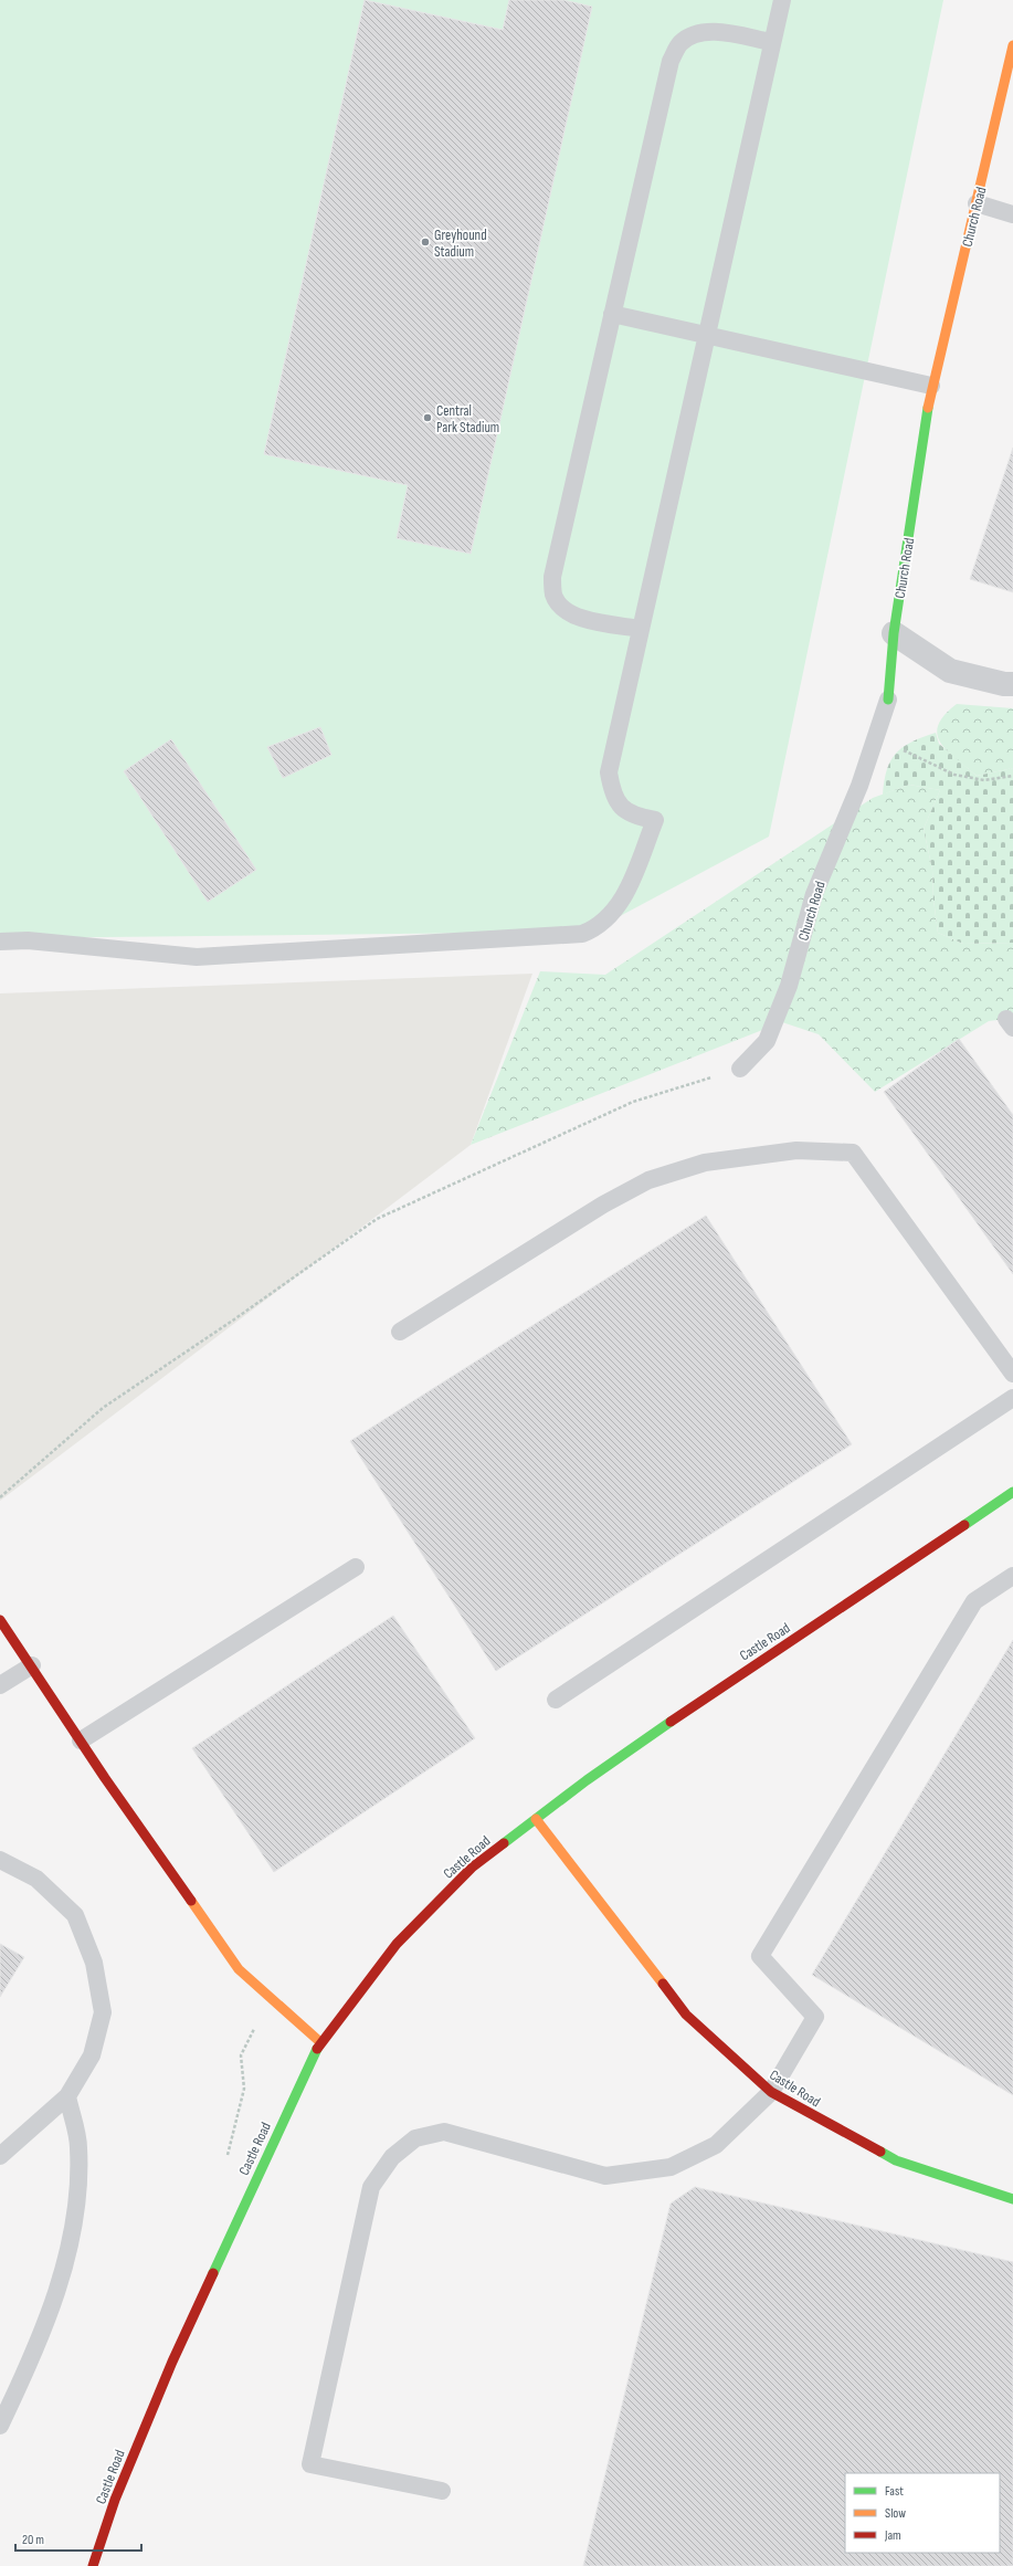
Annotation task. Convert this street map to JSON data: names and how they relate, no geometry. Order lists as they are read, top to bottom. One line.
{"streets":{"street":["Church Road","Castle Road"]},"places":["Greyhound Stadium","Central Park Stadium"],"legend":["Fast","Slow","Jam"],"scale_bar":"20 m"}
